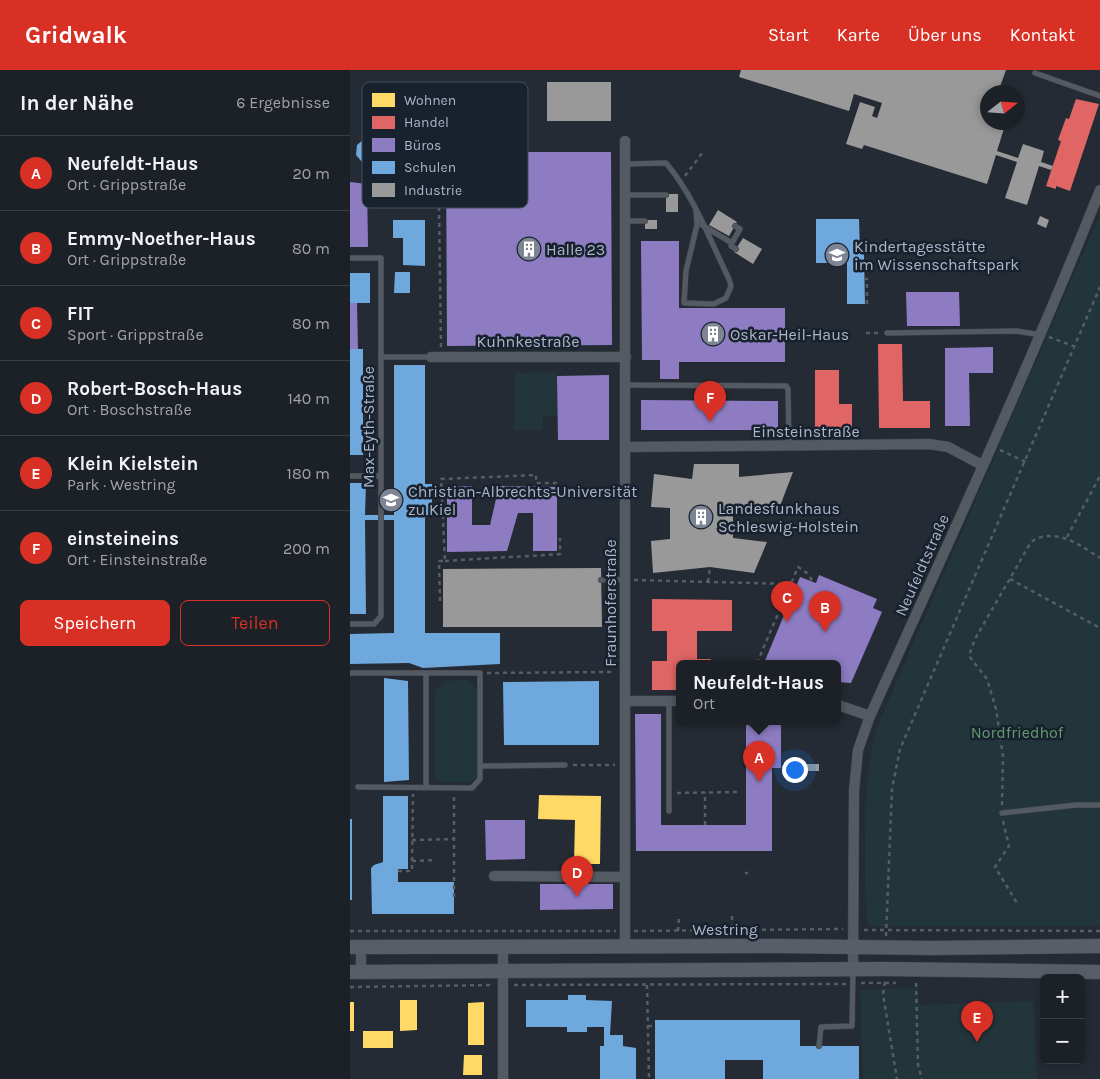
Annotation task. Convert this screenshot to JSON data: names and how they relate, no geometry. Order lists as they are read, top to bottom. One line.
{"streets":{"main road":["Westring"],"street":["Kuhnkestraße","Einsteinstraße","Neufeldtstraße","Fraunhoferstraße"],"lane":["Max-Eyth-Straße"]},"crossings":[["Kuhnkestraße","Fraunhoferstraße"],["Einsteinstraße","Neufeldtstraße"],["Einsteinstraße","Fraunhoferstraße"],["Neufeldtstraße","Westring"],["Fraunhoferstraße","Westring"]],"parks":["Nordfriedhof"],"places":{"building":["Halle 23","Oskar-Heil-Haus","Landesfunkhaus Schleswig-Holstein"],"school or university":["Kindertagesstätte im Wissenschaftspark","Christian-Albrechts-Universität zu Kiel"]},"legend":["Wohnen","Handel","Büros","Schulen","Industrie"],"north":"right","page":{"header":"Gridwalk","nav":["Start","Karte","Über uns","Kontakt"],"heading":["In der Nähe","6 Ergebnisse"],"list":[{"mark":"A","name":"Neufeldt-Haus","note":"Ort · Grippstraße","value":"20 m"},{"mark":"B","name":"Emmy-Noether-Haus","note":"Ort · Grippstraße","value":"80 m"},{"mark":"C","name":"FIT","note":"Sport · Grippstraße","value":"80 m"},{"mark":"D","name":"Robert-Bosch-Haus","note":"Ort · Boschstraße","value":"140 m"},{"mark":"E","name":"Klein Kielstein","note":"Park · Westring","value":"180 m"},{"mark":"F","name":"einsteineins","note":"Ort · Einsteinstraße","value":"200 m"}],"pins":["F","C","B","A","D","E"],"buttons":["Speichern","Teilen"],"popup":["Neufeldt-Haus","Ort"],"map_buttons":["+","−"]}}
